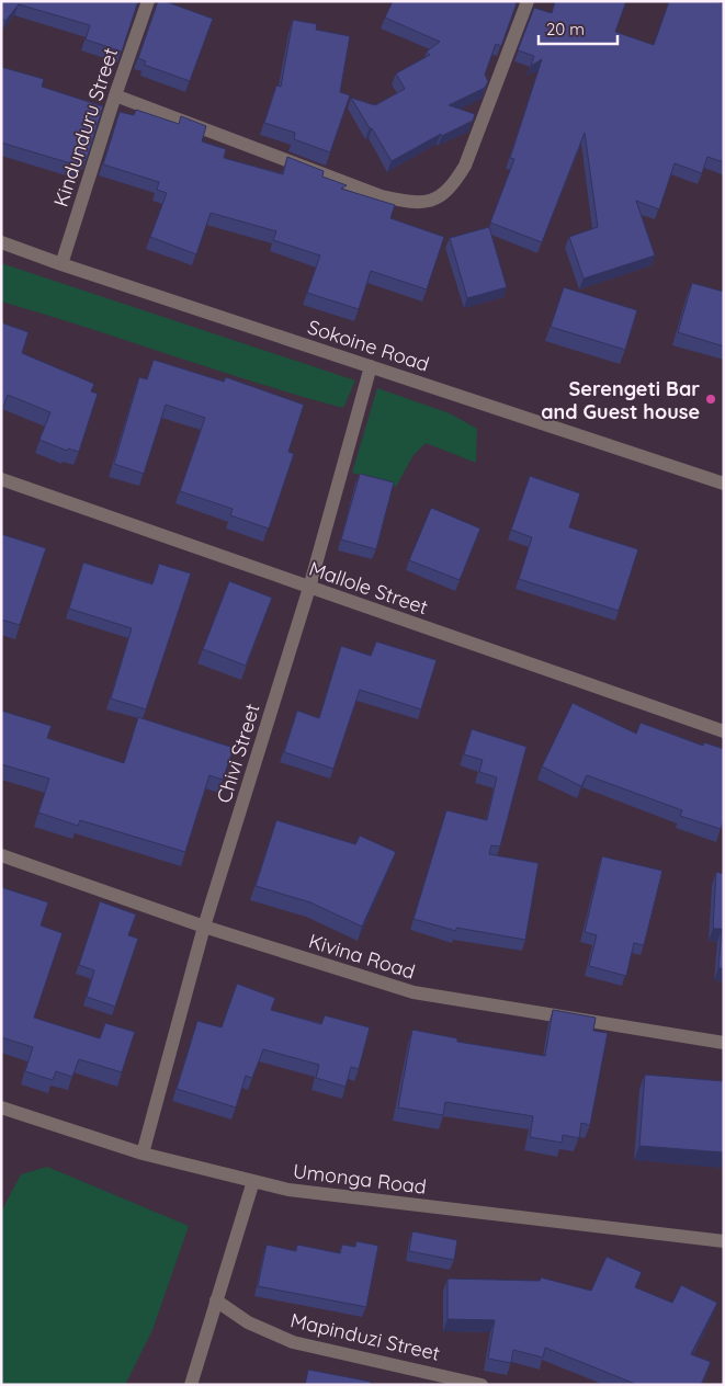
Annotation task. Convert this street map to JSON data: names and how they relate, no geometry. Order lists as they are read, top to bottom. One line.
{"streets":{"street":["Kindunduru Street","Sokoine Road","Mallole Street","Chivi Street","Kivina Road","Umonga Road","Mapinduzi Street"]},"crossings":[["Kindunduru Street","Sokoine Road"],["Sokoine Road","Chivi Street"],["Mallole Street","Chivi Street"],["Chivi Street","Kivina Road"],["Chivi Street","Umonga Road"]],"places":["Serengeti Bar and Guest house"],"scale_bar":"20 m"}
